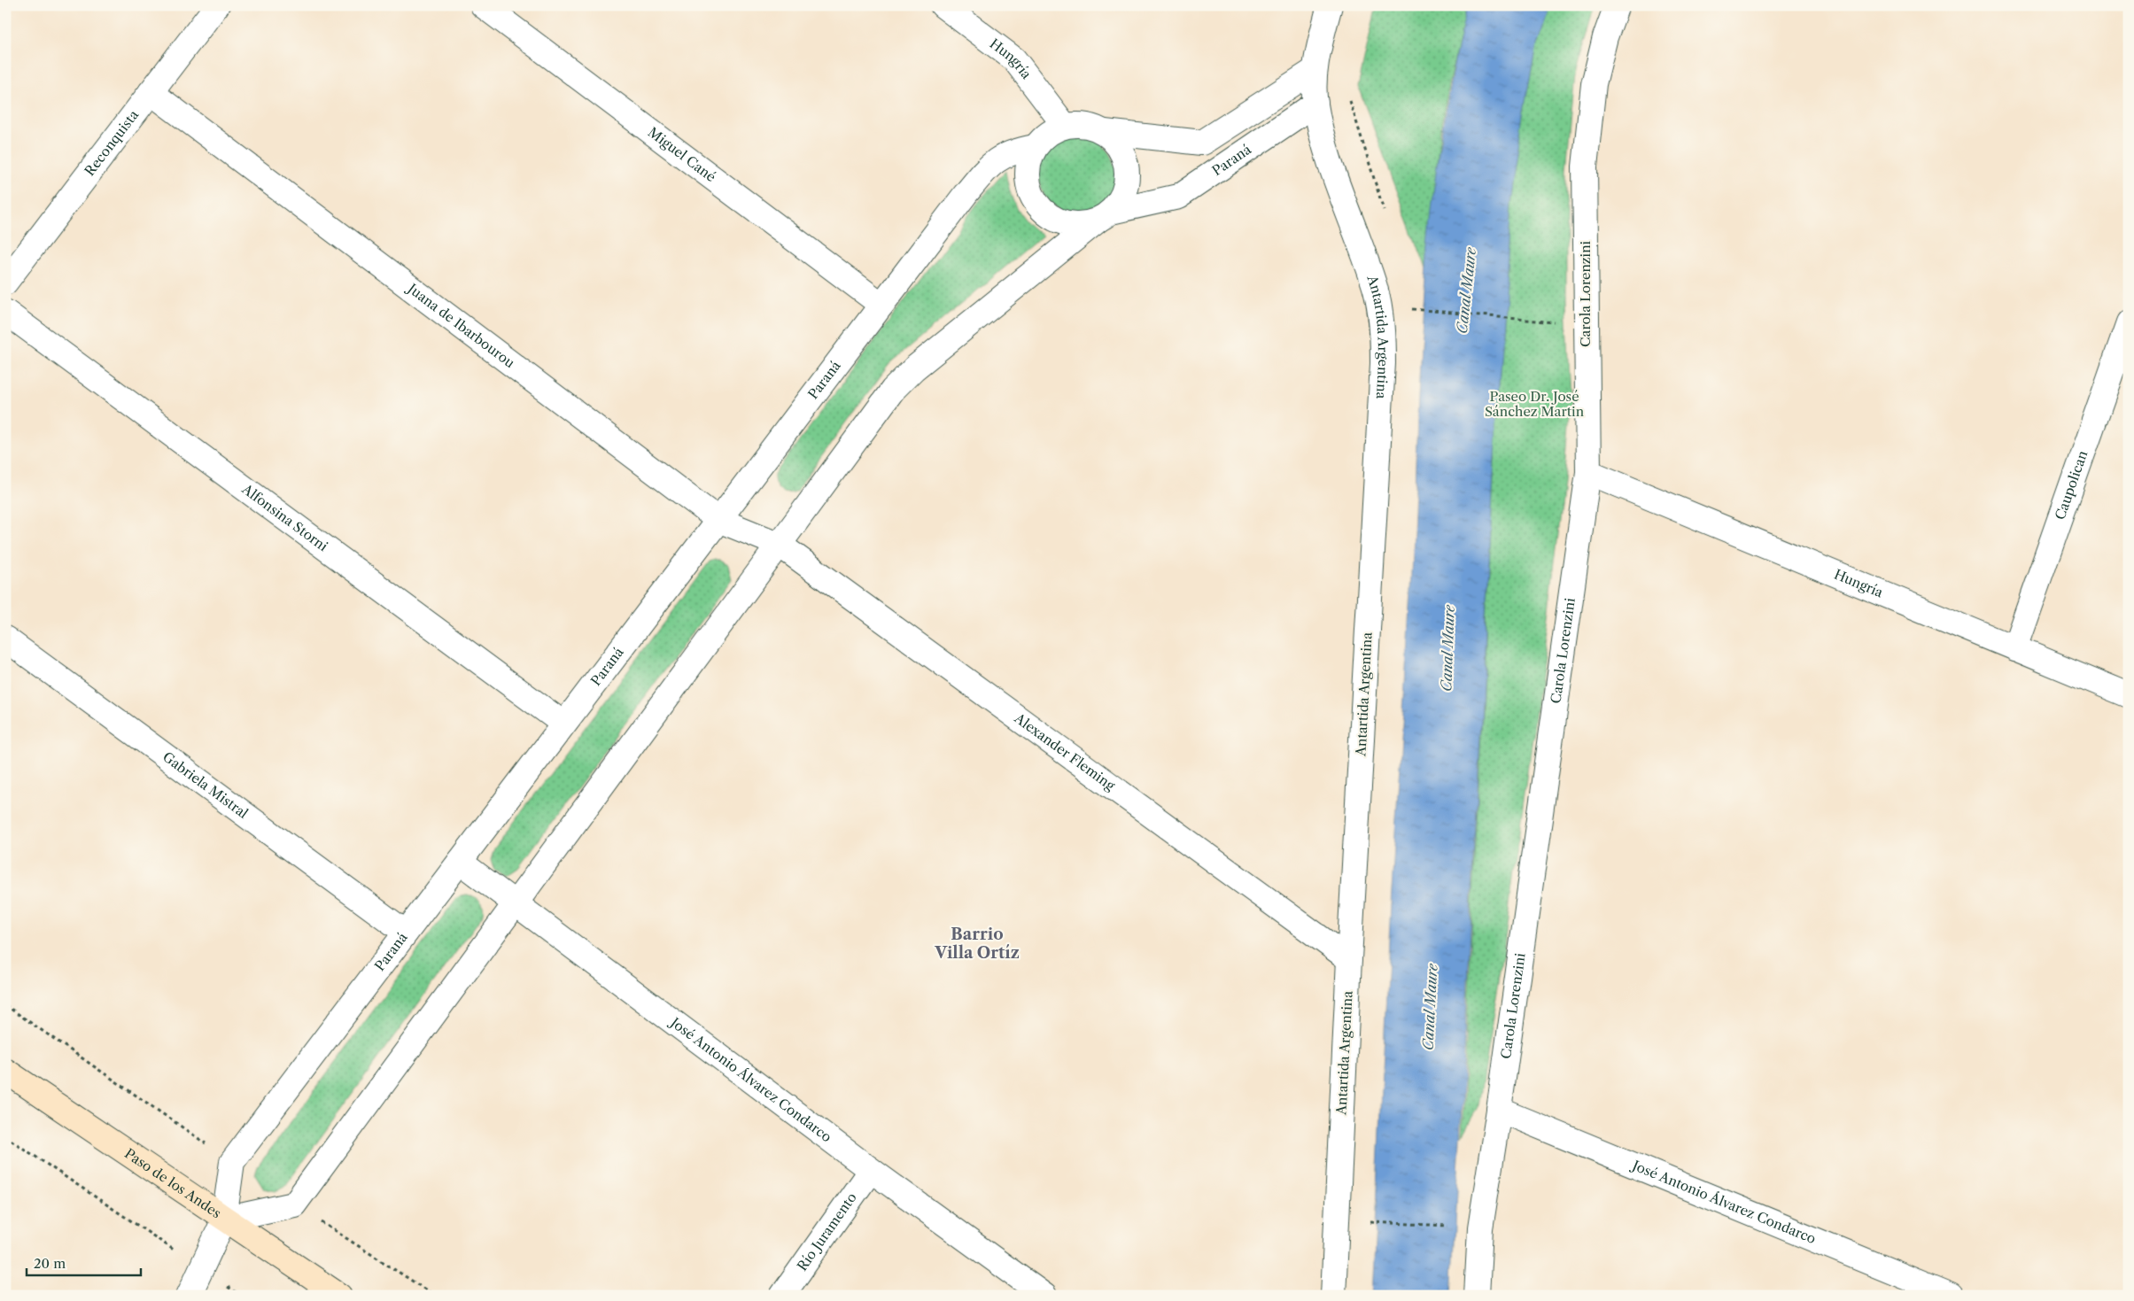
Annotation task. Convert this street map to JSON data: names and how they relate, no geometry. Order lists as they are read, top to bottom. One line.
{"streets":{"main road":["Paso de los Andes"],"street":["Hungría","Reconquista","Miguel Cané","Paraná","Carola Lorenzini","Juana de Ibarbourou","Antartida Argentina","Caupolican","Alfonsina Storni","Alexander Fleming","Gabriela Mistral","José Antonio Álvarez Condarco","Río Juramento"]},"crossings":[["Hungría","Paraná"],["Hungría","Carola Lorenzini"],["Hungría","Caupolican"],["Reconquista","Juana de Ibarbourou"],["Miguel Cané","Paraná"],["Paraná","Juana de Ibarbourou"],["Paraná","Antartida Argentina"],["Paraná","Alfonsina Storni"],["Paraná","Alexander Fleming"],["Paraná","Gabriela Mistral"],["Paraná","José Antonio Álvarez Condarco"],["Paraná","Paso de los Andes"],["Carola Lorenzini","José Antonio Álvarez Condarco"],["Juana de Ibarbourou","Alexander Fleming"],["Antartida Argentina","Alexander Fleming"],["José Antonio Álvarez Condarco","Río Juramento"]],"districts":["Barrio Villa Ortíz"],"water":["Canal Maure"],"parks":["Paseo Dr. José Sánchez Martin"],"scale_bar":"20 m"}
